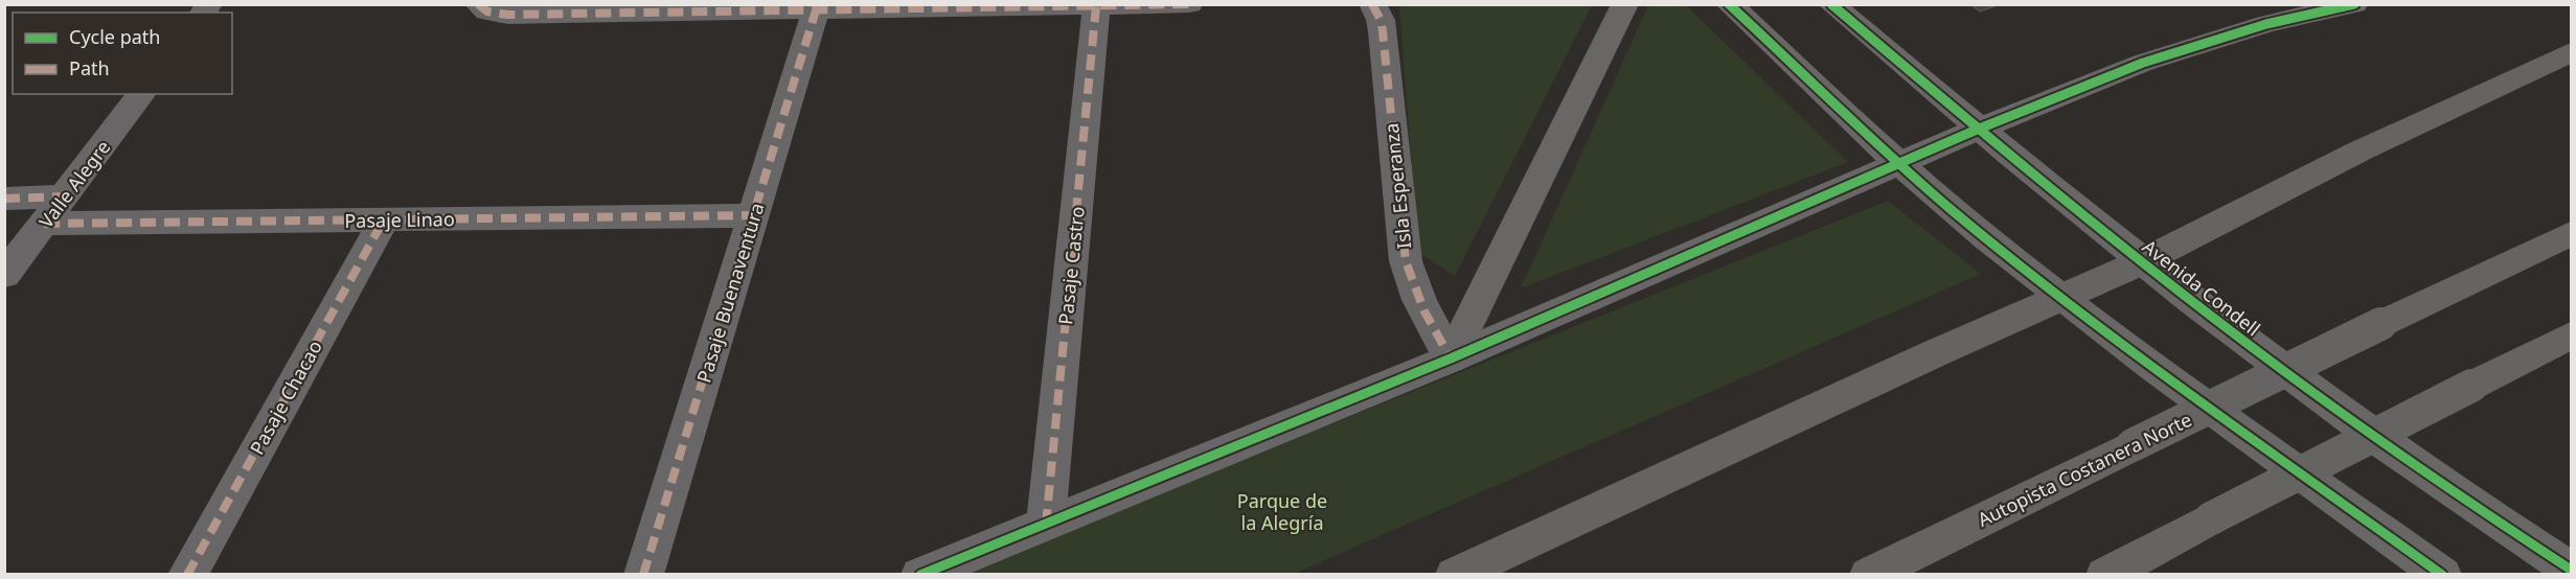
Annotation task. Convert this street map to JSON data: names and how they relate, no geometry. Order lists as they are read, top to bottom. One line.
{"streets":{"highway":["Autopista Costanera Norte"],"main road":["Avenida Condell"],"street":["Valle Alegre","Isla Esperanza","Pasaje Linao","Pasaje Castro","Pasaje Buenaventura","Pasaje Chacao"]},"crossings":[["Valle Alegre","Pasaje Linao"],["Pasaje Linao","Pasaje Buenaventura"],["Pasaje Linao","Pasaje Chacao"]],"parks":["Parque de la Alegría"],"legend":["Cycle path","Path"]}
